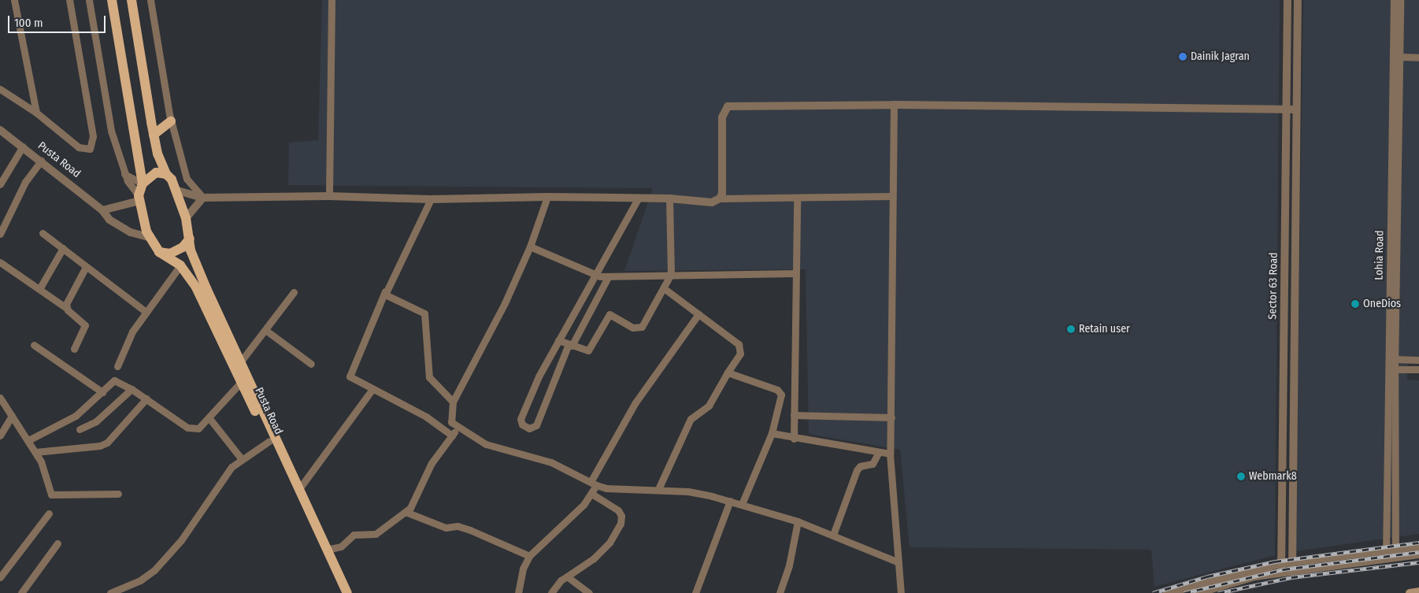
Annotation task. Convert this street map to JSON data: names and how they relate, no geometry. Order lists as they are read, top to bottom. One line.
{"streets":{"main road":["Pusta Road"],"street":["Lohia Road","Sector 63 Road"]},"places":["Dainik Jagran","OneDios","Retain user","Webmark8"],"scale_bar":"100 m"}
